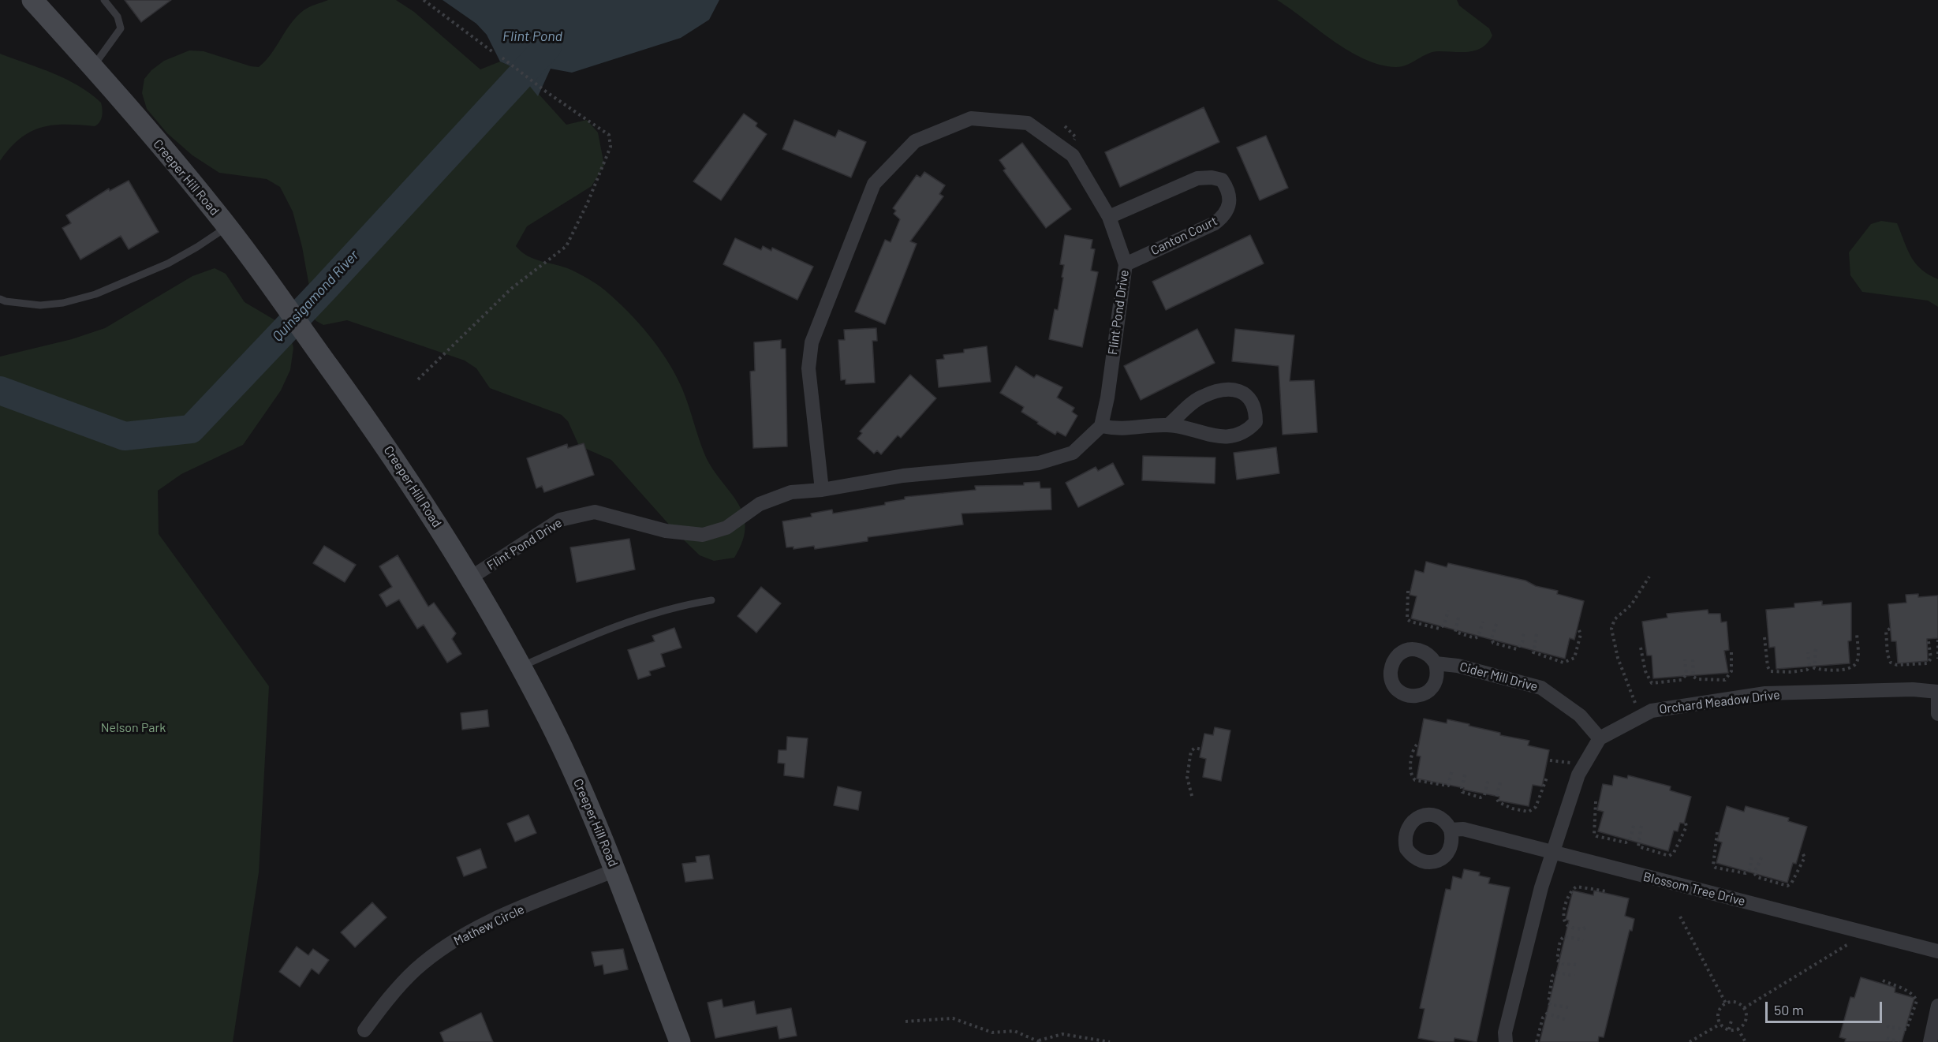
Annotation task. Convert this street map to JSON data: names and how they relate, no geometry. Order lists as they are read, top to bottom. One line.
{"streets":{"street":["Creeper Hill Road","Canton Court","Flint Pond Drive","Cider Mill Drive","Orchard Meadow Drive","Blossom Tree Drive","Mathew Circle"]},"crossings":[["Creeper Hill Road","Flint Pond Drive"],["Creeper Hill Road","Mathew Circle"],["Canton Court","Flint Pond Drive"],["Cider Mill Drive","Orchard Meadow Drive"]],"water":["Flint Pond","Quinsigamond River"],"parks":["Nelson Park"],"scale_bar":"50 m"}
